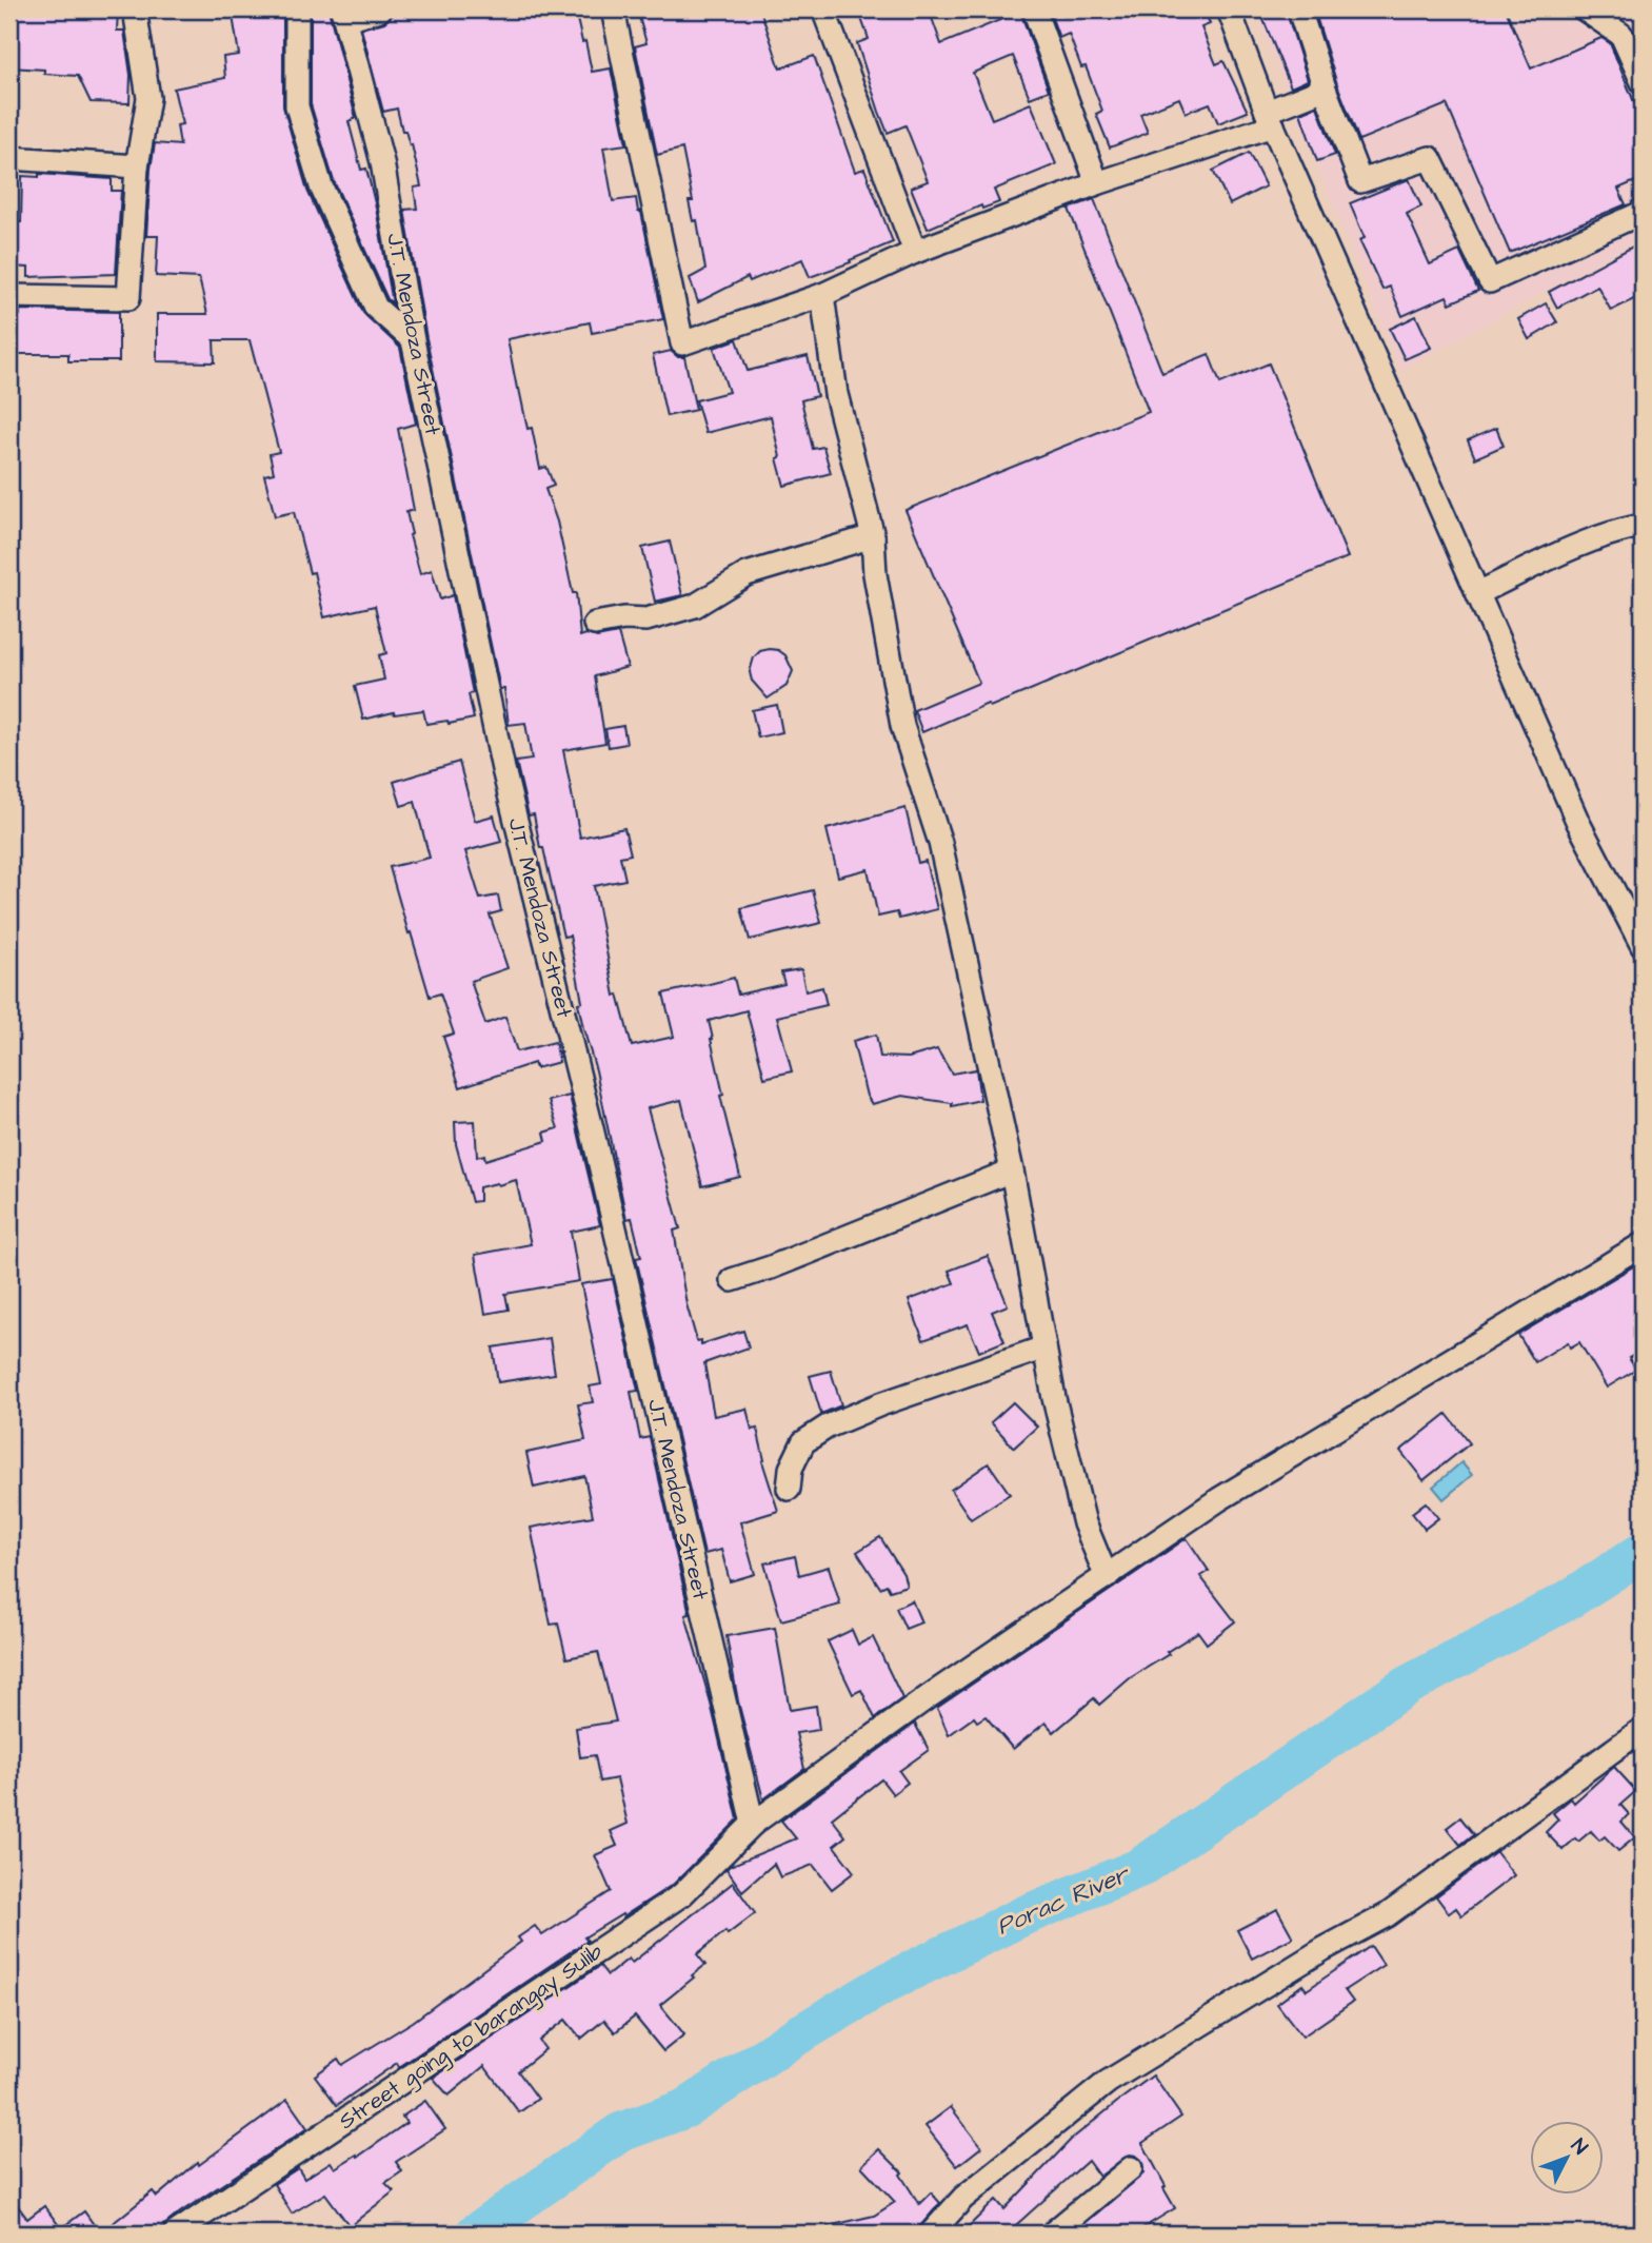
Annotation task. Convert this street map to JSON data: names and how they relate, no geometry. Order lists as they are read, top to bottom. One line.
{"streets":{"street":["J.T. Mendoza Street","Street going to barangay Sulib"]},"crossings":[["J.T. Mendoza Street","Street going to barangay Sulib"]],"water":["Porac River"],"north":"top right"}
